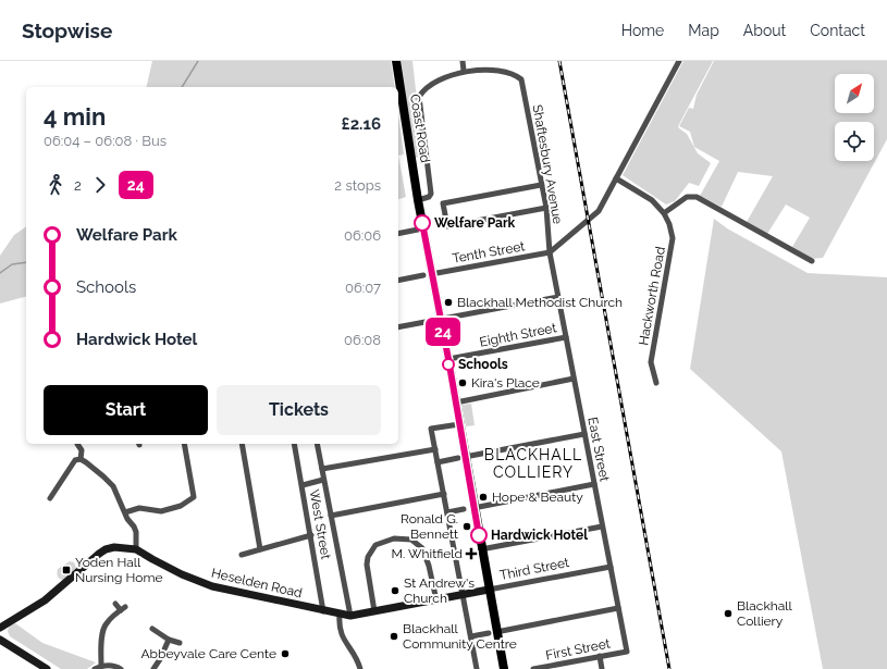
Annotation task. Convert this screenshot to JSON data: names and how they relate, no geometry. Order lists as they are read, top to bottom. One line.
{"streets":{"main road":["Coast Road"],"street":["Shaftesbury Avenue","Tenth Street","Hackworth Road","Eighth Street","East Street","West Street","Third Street","Heselden Road","First Street"]},"crossings":[["Coast Road","Tenth Street"],["Coast Road","Eighth Street"],["Coast Road","Third Street"],["Shaftesbury Avenue","Tenth Street"],["Shaftesbury Avenue","East Street"],["Tenth Street","East Street"],["Eighth Street","East Street"],["East Street","Third Street"],["East Street","First Street"],["West Street","Heselden Road"],["Third Street","Heselden Road"]],"districts":["BLACKHALL COLLIERY"],"places":{"other":["Welfare Park","Blackhall Methodist Church","Schools","Kira's Place","Hope & Beauty","Ronald G. Bennett","Hardwick Hotel","St Andrew's Church","Blackhall Colliery","Blackhall Community Centre","Abbeyvale Care Cente"],"health":["M. Whitfield"],"transit":["Yoden Hall Nursing Home"]},"lines":["bus line 24"],"north":"top right","page":{"header":"Stopwise","nav":["Home","Map","About","Contact"],"on_map":"24","heading":["4 min","06:04 – 06:08 · Bus","£2.16"],"legs":["2","24","2 stops"],"list":[{"name":"Welfare Park","value":"06:06"},{"name":"Schools","value":"06:07"},{"name":"Hardwick Hotel","value":"06:08"}],"buttons":["Start","Tickets"]}}
